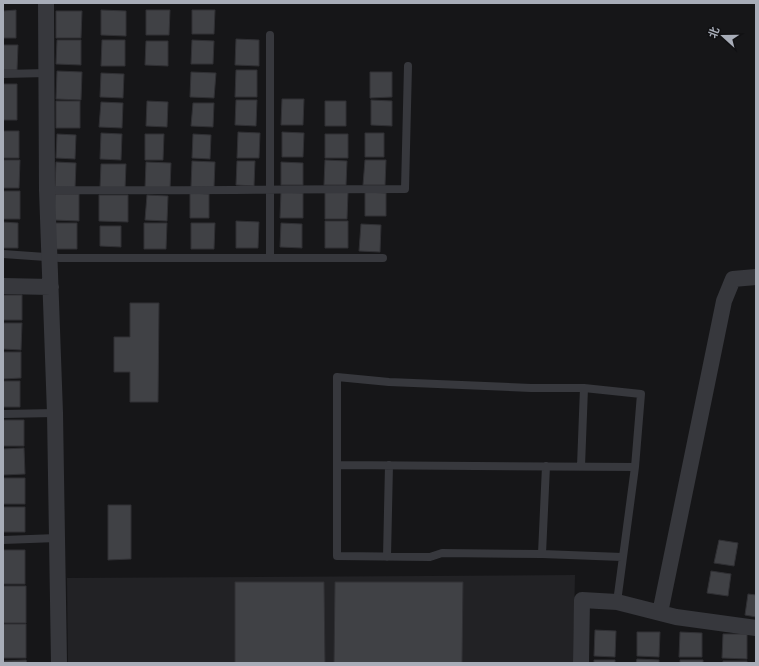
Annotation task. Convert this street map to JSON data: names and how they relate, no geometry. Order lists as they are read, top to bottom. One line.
{"north":"left"}
